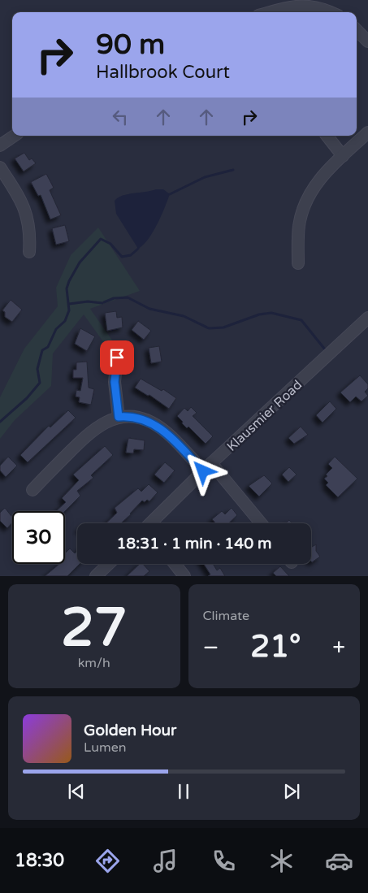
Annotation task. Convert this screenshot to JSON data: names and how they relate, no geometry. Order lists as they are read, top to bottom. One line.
{"streets":{"street":["Klausmier Road"]},"page":{"turn":["90 m","Hallbrook Court"],"limit":"30","trip":"18:31 · 1 min · 140 m","tile":[["27","km/h"],"Climate"],"heat":["−","21°","+"],"song":["Golden Hour","Lumen"],"tabs":"18:30"}}
